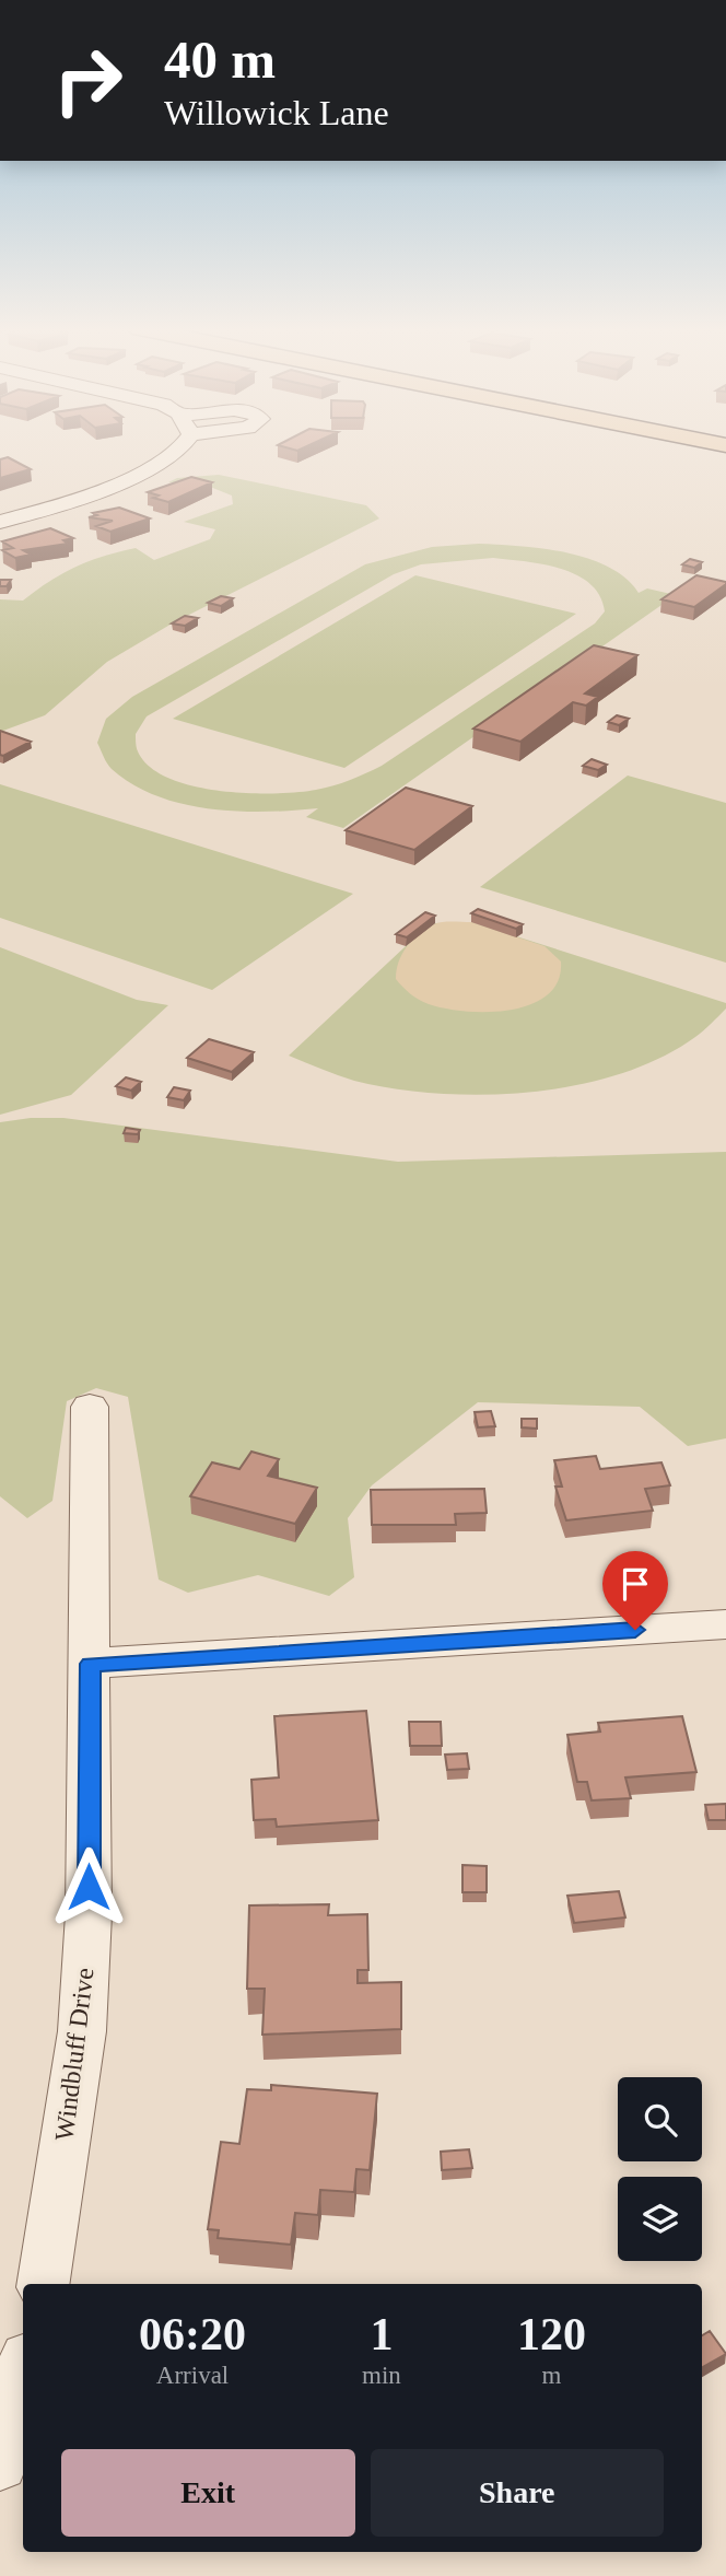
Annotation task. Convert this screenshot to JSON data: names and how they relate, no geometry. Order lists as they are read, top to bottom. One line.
{"streets":{"street":["Windbluff Drive"]},"page":{"turn":["40 m","Willowick Lane"],"eta":["06:20","Arrival","1","min","120","m"],"buttons":["Exit","Share"]}}
